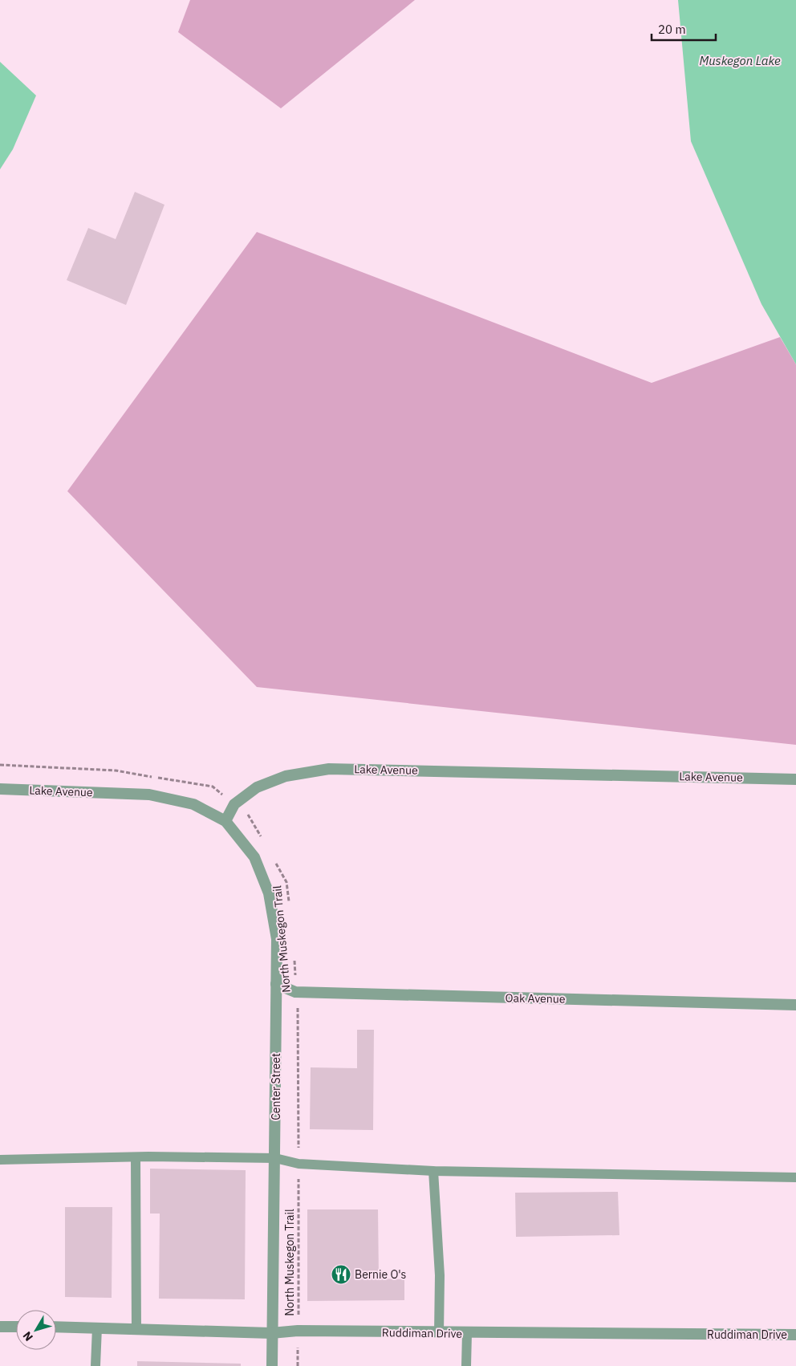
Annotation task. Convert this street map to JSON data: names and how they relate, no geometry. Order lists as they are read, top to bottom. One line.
{"streets":{"street":["Lake Avenue","Oak Avenue","Center Street","Ruddiman Drive"],"path":["North Muskegon Trail"]},"crossings":[["Lake Avenue","Center Street"],["North Muskegon Trail","Oak Avenue"],["North Muskegon Trail","Ruddiman Drive"],["Oak Avenue","Center Street"],["Center Street","Ruddiman Drive"]],"water":["Muskegon Lake"],"places":{"restaurant":["Bernie O's"]},"scale_bar":"20 m","north":"bottom left"}
